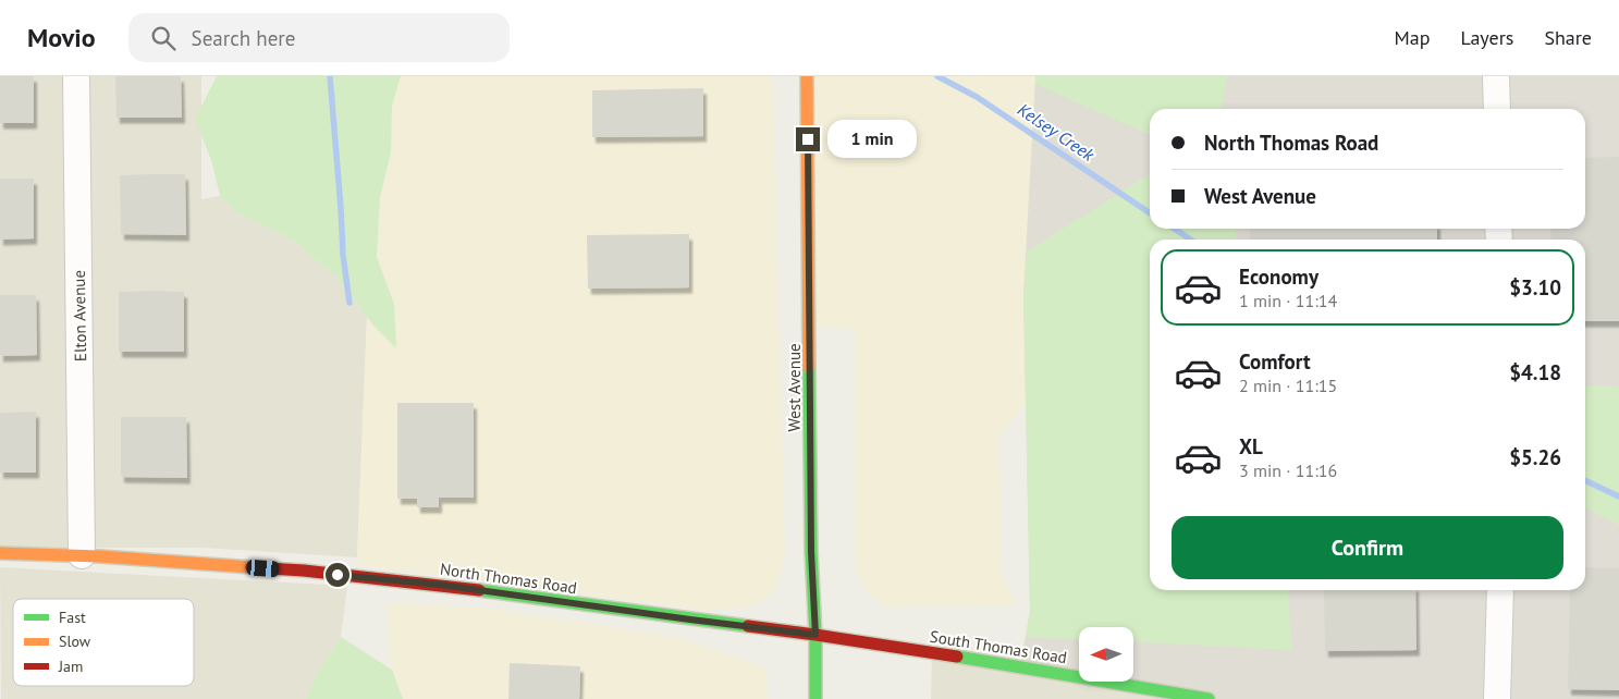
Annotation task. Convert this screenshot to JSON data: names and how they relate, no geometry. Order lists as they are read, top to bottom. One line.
{"streets":{"street":["Elton Avenue","West Avenue","North Thomas Road","South Thomas Road"]},"crossings":[["Elton Avenue","North Thomas Road"],["West Avenue","North Thomas Road"],["West Avenue","South Thomas Road"],["North Thomas Road","South Thomas Road"]],"water":["Kelsey Creek"],"legend":["Fast","Slow","Jam"],"north":"left","page":{"header":"Movio","search":"Search here","nav":["Map","Layers","Share"],"banner":["North Thomas Road","West Avenue"],"bubble":"1 min","list":[{"name":"Economy","note":"1 min · 11:14","value":"$3.10"},{"name":"Comfort","note":"2 min · 11:15","value":"$4.18"},{"name":"XL","note":"3 min · 11:16","value":"$5.26"}],"buttons":"Confirm"}}
